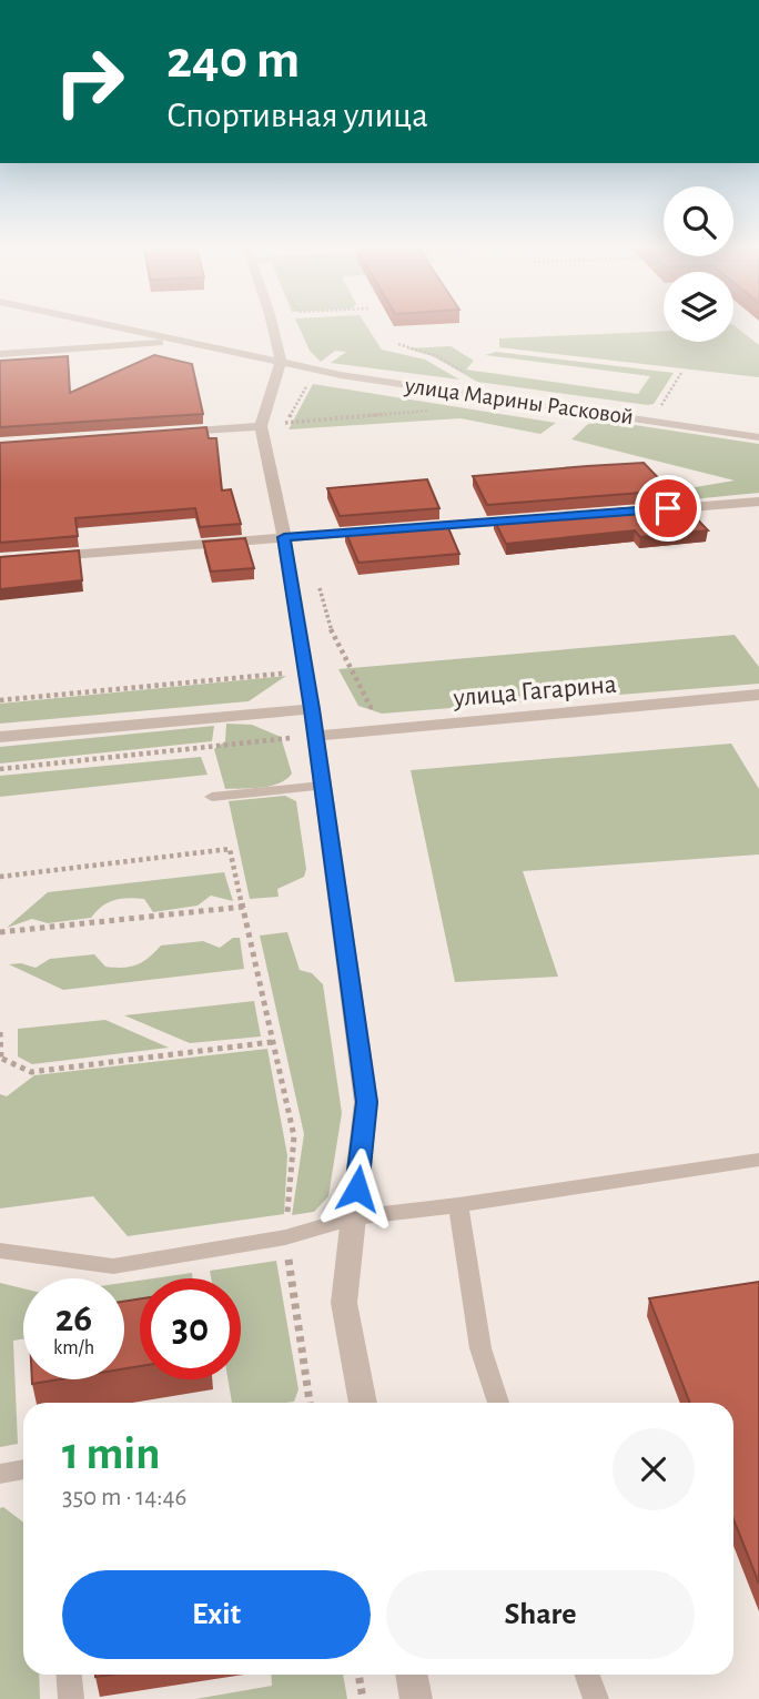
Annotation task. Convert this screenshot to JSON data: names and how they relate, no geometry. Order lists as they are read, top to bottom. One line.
{"streets":{"street":["улица Марины Расковой","улица Гагарина"]},"page":{"turn":["240 m","Спортивная улица"],"speed":"26 km/h","limit":"30","heading":["1 min","350 m · 14:46"],"buttons":["Exit","Share"]}}
